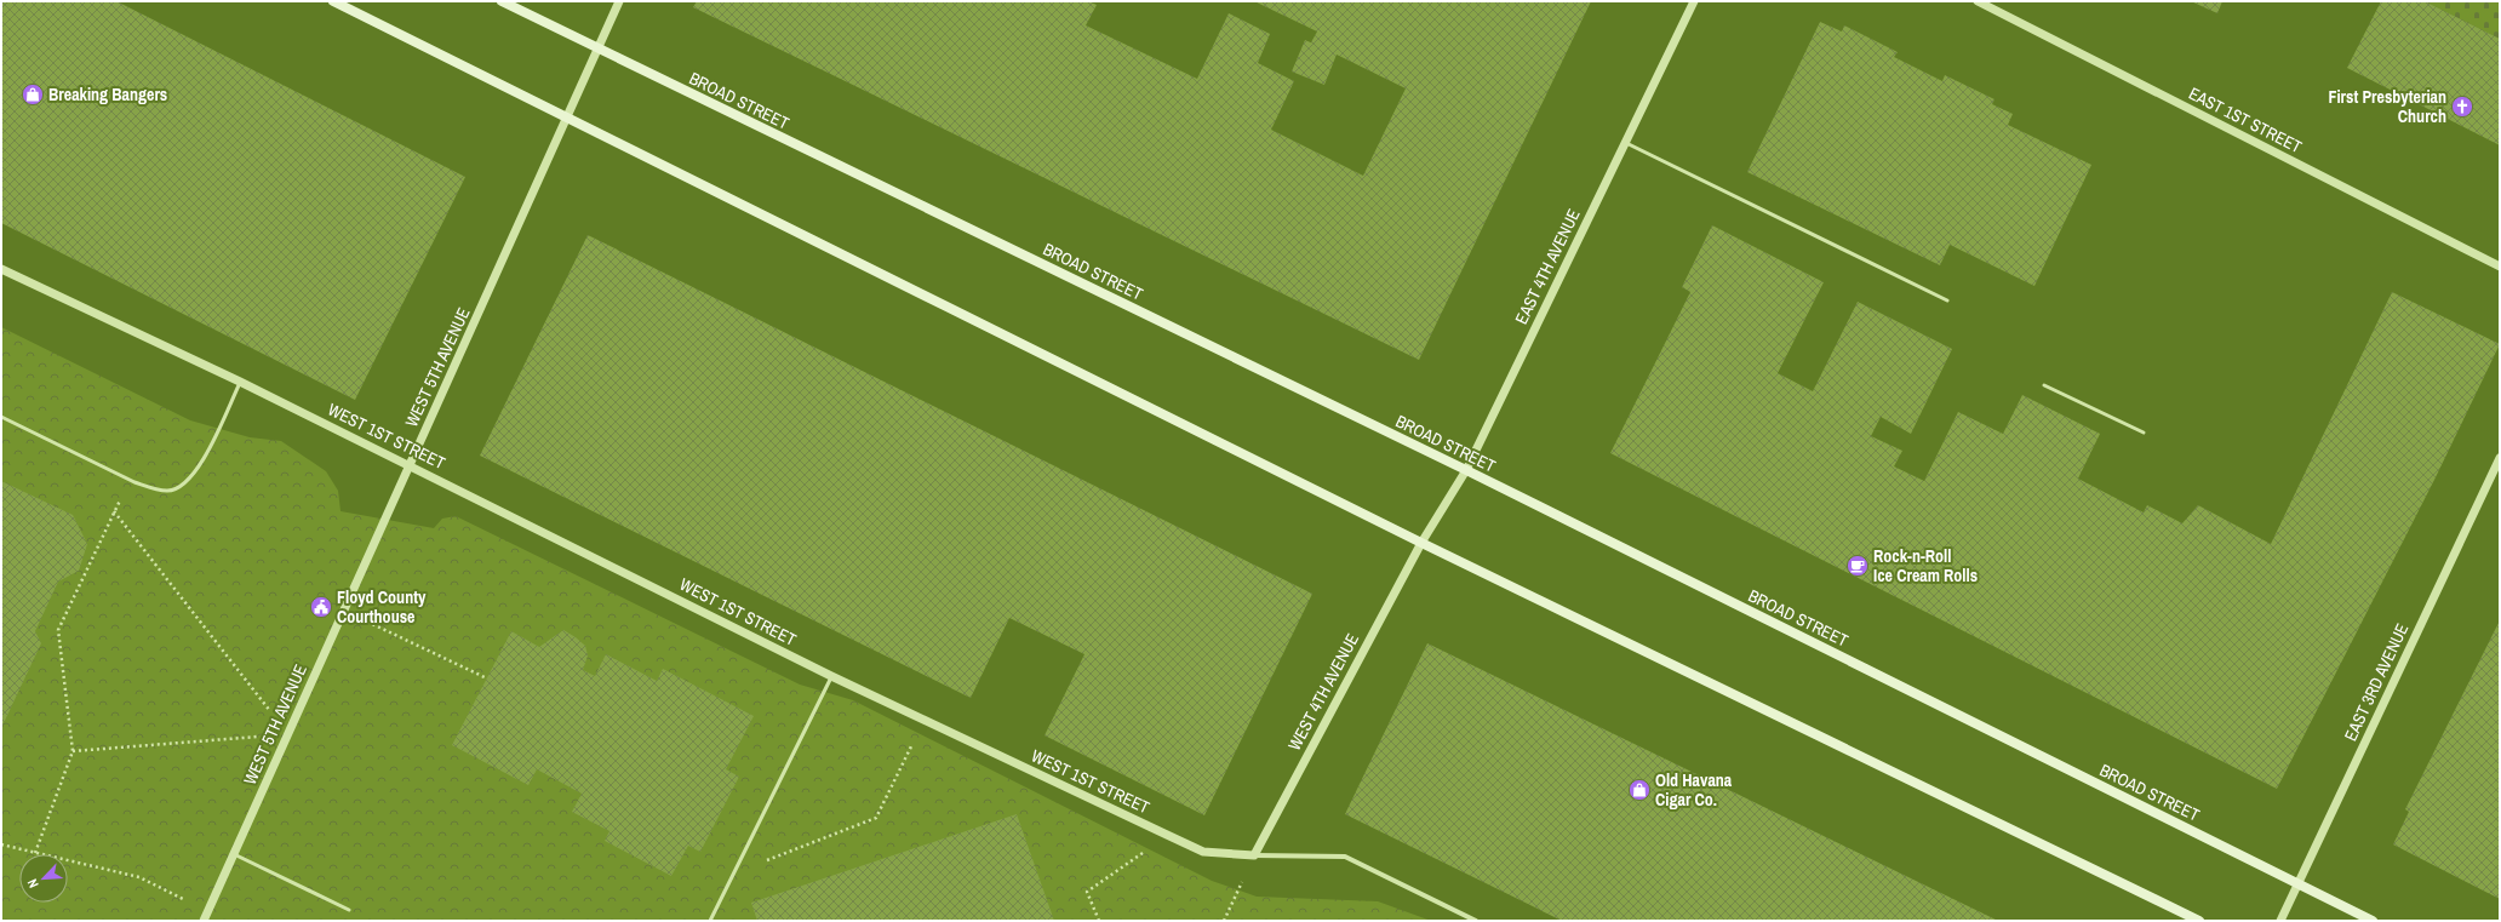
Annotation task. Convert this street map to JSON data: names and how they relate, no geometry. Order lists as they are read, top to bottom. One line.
{"streets":{"main road":["BROAD STREET"],"street":["EAST 1ST STREET","EAST 4TH AVENUE","WEST 5TH AVENUE","WEST 1ST STREET","EAST 3RD AVENUE","WEST 4TH AVENUE"]},"crossings":[["BROAD STREET","EAST 4TH AVENUE"],["BROAD STREET","WEST 5TH AVENUE"],["BROAD STREET","EAST 3RD AVENUE"],["EAST 4TH AVENUE","WEST 4TH AVENUE"],["WEST 5TH AVENUE","WEST 1ST STREET"],["WEST 1ST STREET","WEST 4TH AVENUE"]],"places":{"shop":["Breaking Bangers","Old Havana Cigar Co."],"church":["First Presbyterian Church"],"cafe":["Rock-n-Roll Ice Cream Rolls"],"public building":["Floyd County Courthouse"]},"north":"bottom left"}
